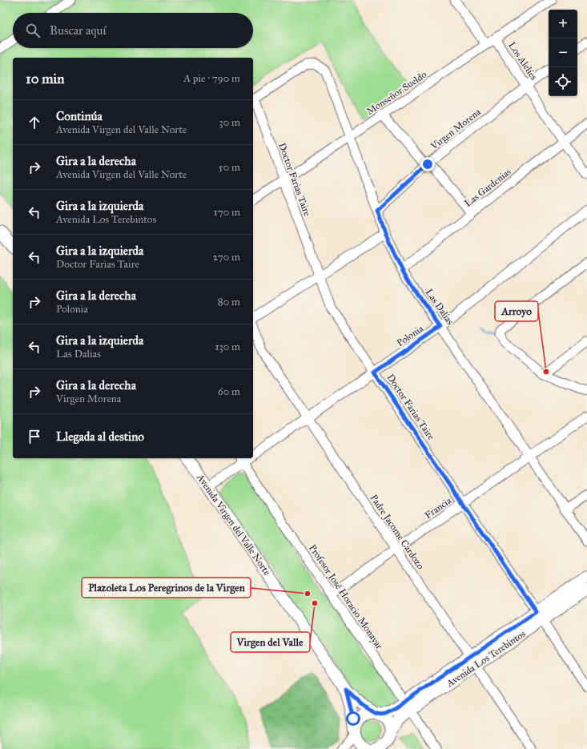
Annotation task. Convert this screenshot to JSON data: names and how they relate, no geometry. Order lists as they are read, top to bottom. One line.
{"streets":{"main road":["Avenida Virgen del Valle Norte","Avenida Los Terebintos"],"street":["Los Alelíes","Monseñor Sueldo","Virgen Morena","Doctor Farias Taire","Las Gardenias","Las Dalias","Polonia","Francia","Padre Jacome Cardozo","Profesor José Horacio Monayar"]},"crossings":[["Los Alelíes","Monseñor Sueldo"],["Los Alelíes","Virgen Morena"],["Los Alelíes","Las Gardenias"],["Monseñor Sueldo","Doctor Farias Taire"],["Monseñor Sueldo","Las Dalias"],["Virgen Morena","Las Dalias"],["Doctor Farias Taire","Las Dalias"],["Doctor Farias Taire","Polonia"],["Doctor Farias Taire","Francia"],["Doctor Farias Taire","Avenida Los Terebintos"],["Las Gardenias","Las Dalias"],["Las Dalias","Polonia"],["Las Dalias","Francia"],["Polonia","Avenida Virgen del Valle Norte"],["Polonia","Padre Jacome Cardozo"],["Polonia","Profesor José Horacio Monayar"],["Francia","Padre Jacome Cardozo"],["Francia","Profesor José Horacio Monayar"],["Avenida Virgen del Valle Norte","Avenida Los Terebintos"],["Padre Jacome Cardozo","Avenida Los Terebintos"],["Profesor José Horacio Monayar","Avenida Los Terebintos"]],"places":["Arroyo","Plazoleta Los Peregrinos de la Virgen","Virgen del Valle"],"page":{"map_buttons":["+","−"],"search":"Buscar aquí","heading":["10 min","A pie · 790 m"],"list":[["Continúa","Avenida Virgen del Valle Norte","30 m"],["Gira a la derecha","Avenida Virgen del Valle Norte","50 m"],["Gira a la izquierda","Avenida Los Terebintos","170 m"],["Gira a la izquierda","Doctor Farias Taire","270 m"],["Gira a la derecha","Polonia","80 m"],["Gira a la izquierda","Las Dalias","130 m"],["Gira a la derecha","Virgen Morena","60 m"],"Llegada al destino"]}}
